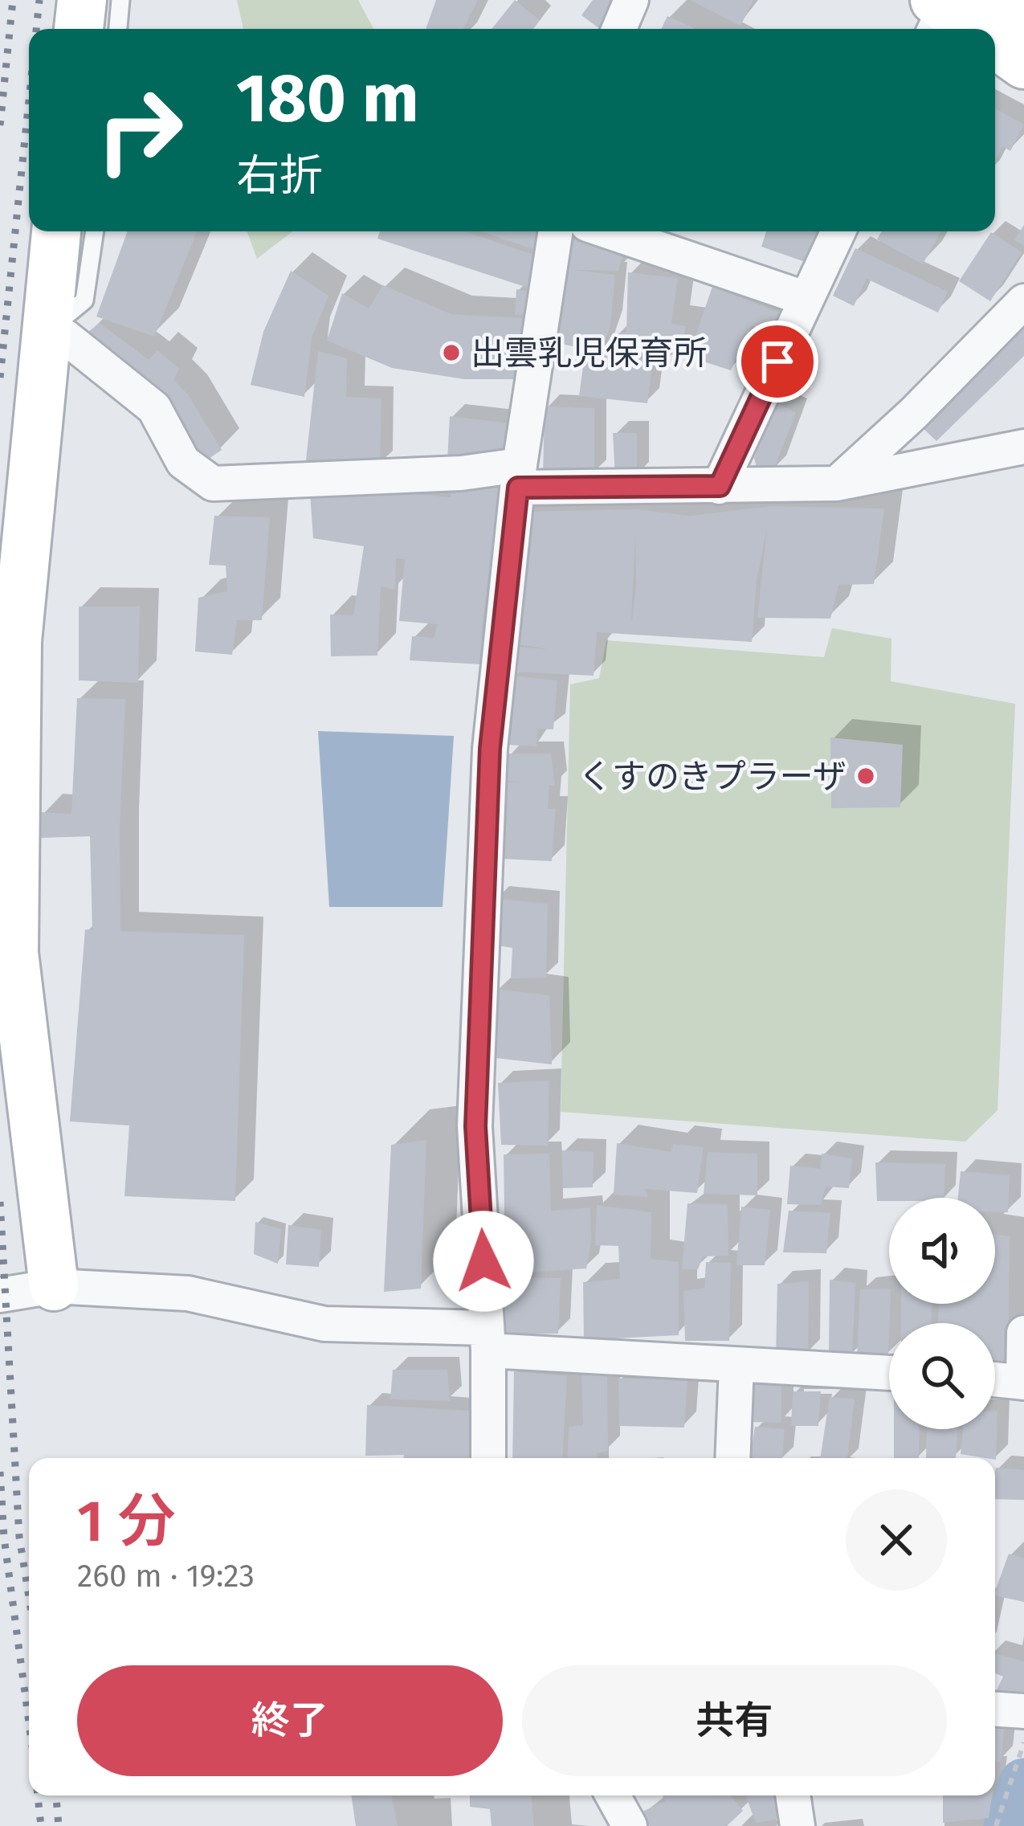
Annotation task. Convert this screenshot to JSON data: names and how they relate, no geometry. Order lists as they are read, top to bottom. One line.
{"places":["出雲乳児保育所","くすのきプラーザ"],"page":{"turn":["180 m","右折"],"heading":["1 分","260 m · 19:23"],"buttons":["終了","共有"]}}
